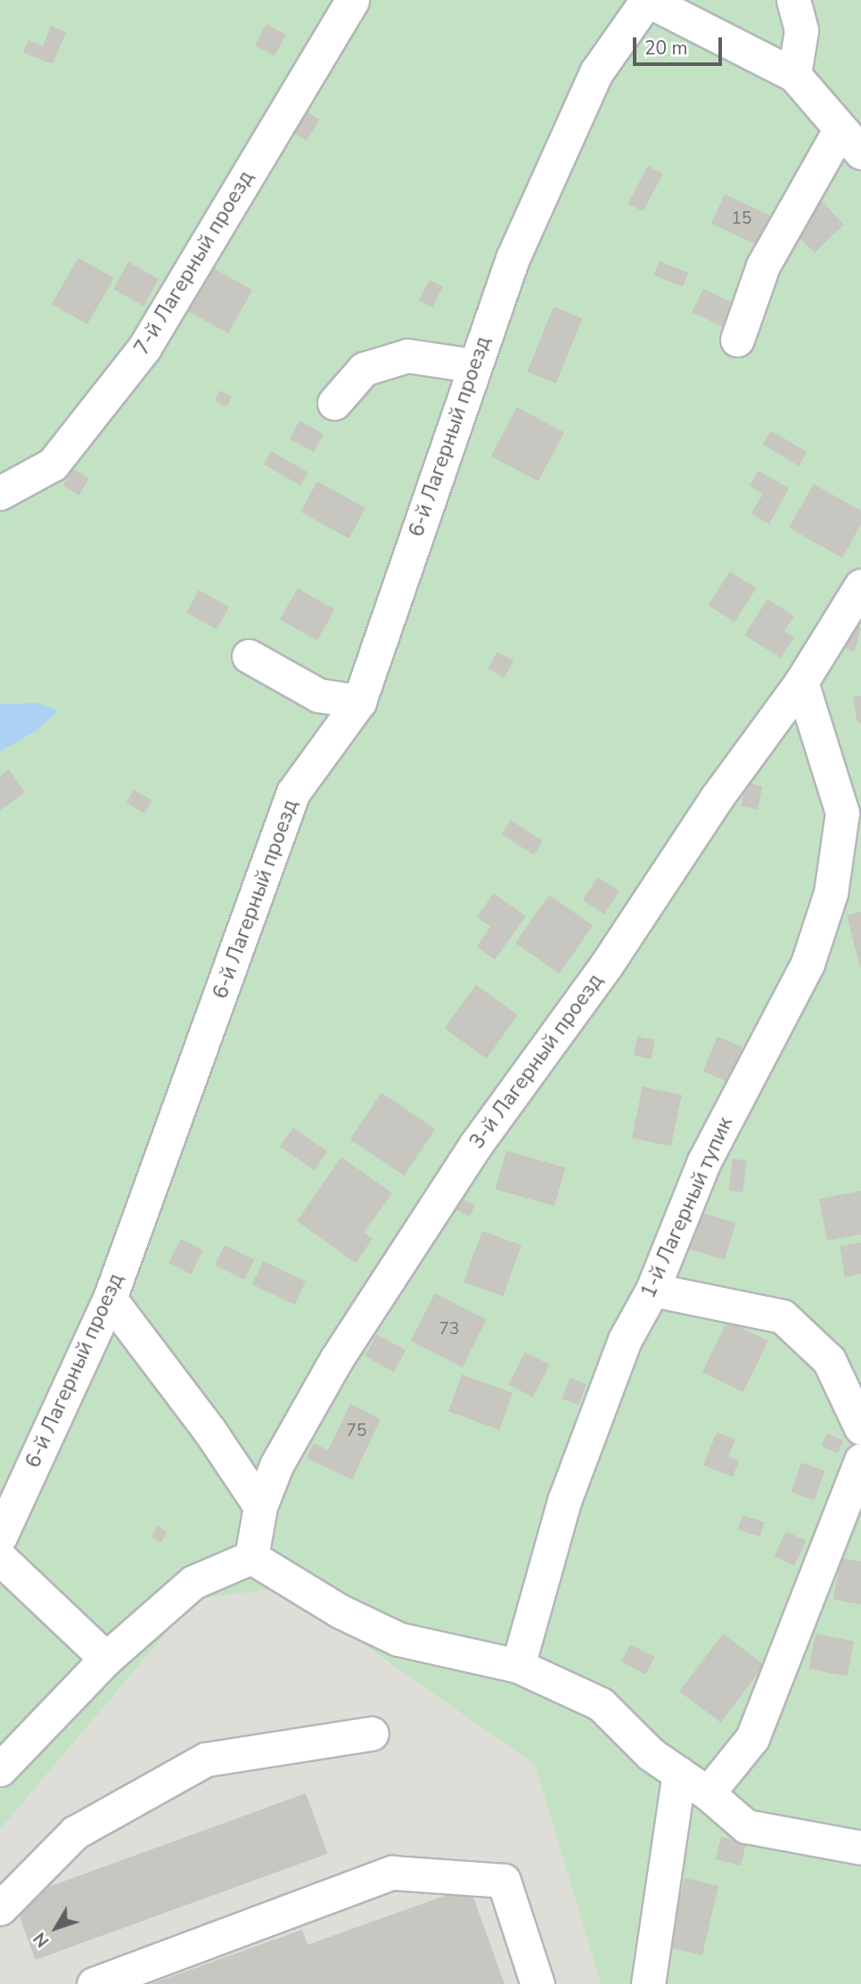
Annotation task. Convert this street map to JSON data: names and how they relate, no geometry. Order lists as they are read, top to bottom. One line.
{"streets":{"street":["7-й Лагерный проезд","6-й Лагерный проезд","3-й Лагерный проезд","1-й Лагерный тупик"]},"crossings":[["3-й Лагерный проезд","1-й Лагерный тупик"]],"house_numbers":["15","73","75"],"scale_bar":"20 m","north":"bottom left"}
